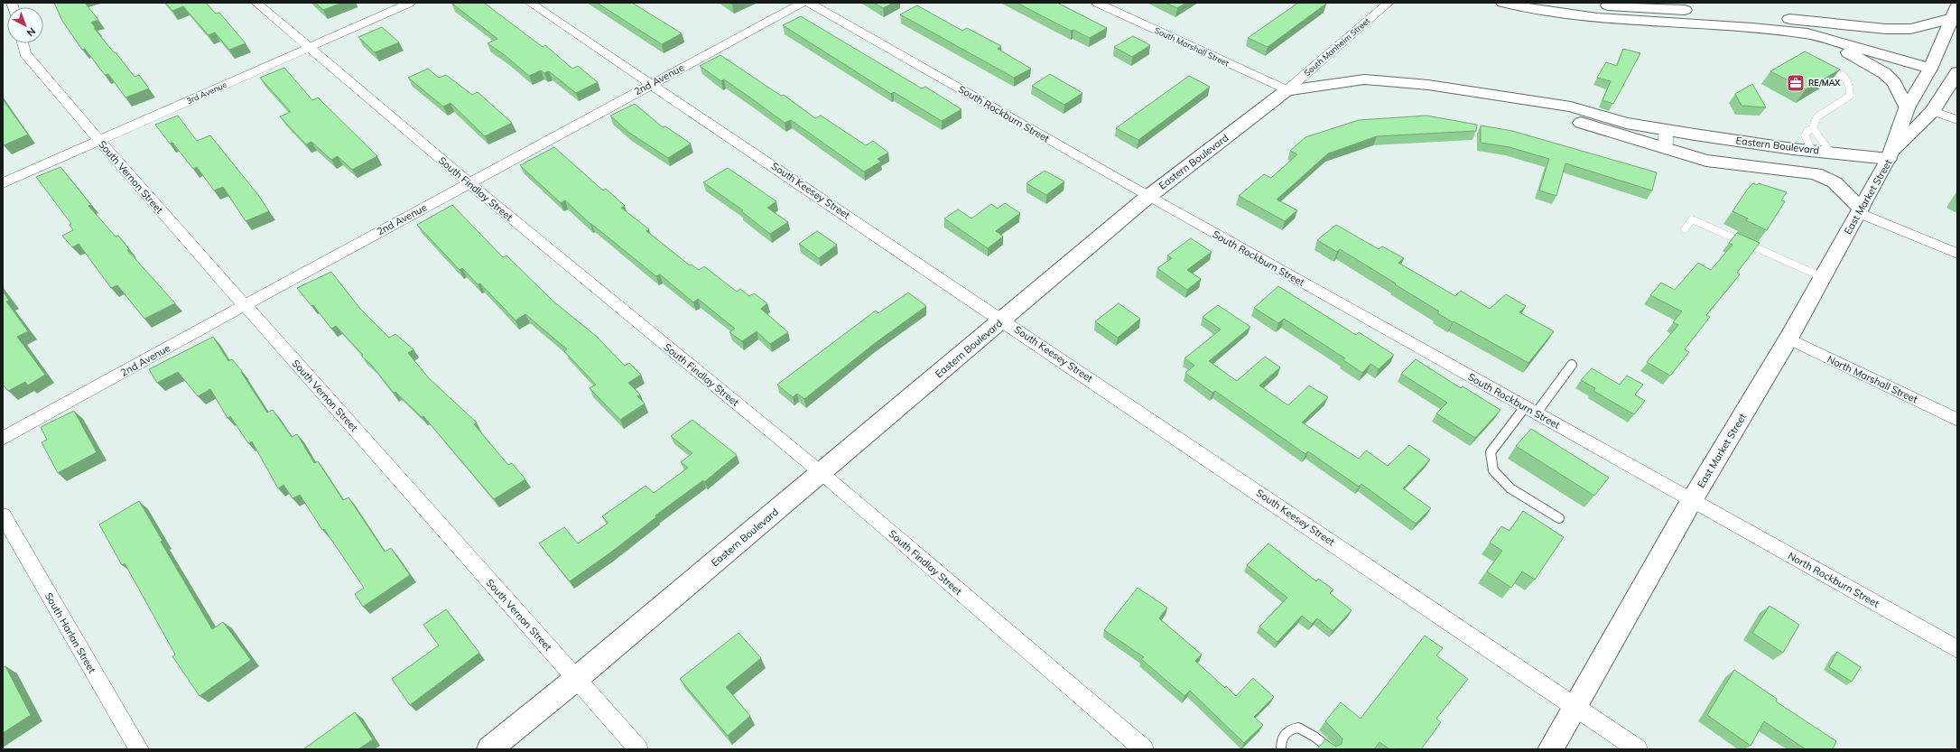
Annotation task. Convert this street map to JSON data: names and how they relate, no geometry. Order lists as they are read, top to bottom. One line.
{"streets":{"main road":["Eastern Boulevard","East Market Street"],"street":["South Marshall Street","South Manheim Street","2nd Avenue","3rd Avenue","South Rockburn Street","South Vernon Street","South Findlay Street","South Keesey Street","North Marshall Street","North Rockburn Street","South Harlan Street"]},"crossings":[["South Marshall Street","South Manheim Street"],["South Marshall Street","Eastern Boulevard"],["South Manheim Street","Eastern Boulevard"],["2nd Avenue","South Vernon Street"],["2nd Avenue","South Findlay Street"],["2nd Avenue","South Keesey Street"],["3rd Avenue","South Vernon Street"],["3rd Avenue","South Findlay Street"],["South Rockburn Street","Eastern Boulevard"],["South Rockburn Street","East Market Street"],["South Rockburn Street","North Rockburn Street"],["Eastern Boulevard","South Vernon Street"],["Eastern Boulevard","South Findlay Street"],["Eastern Boulevard","South Keesey Street"],["Eastern Boulevard","East Market Street"],["South Keesey Street","East Market Street"],["East Market Street","North Marshall Street"],["East Market Street","North Rockburn Street"]],"places":{"office":["RE/MAX"]},"north":"bottom right"}
